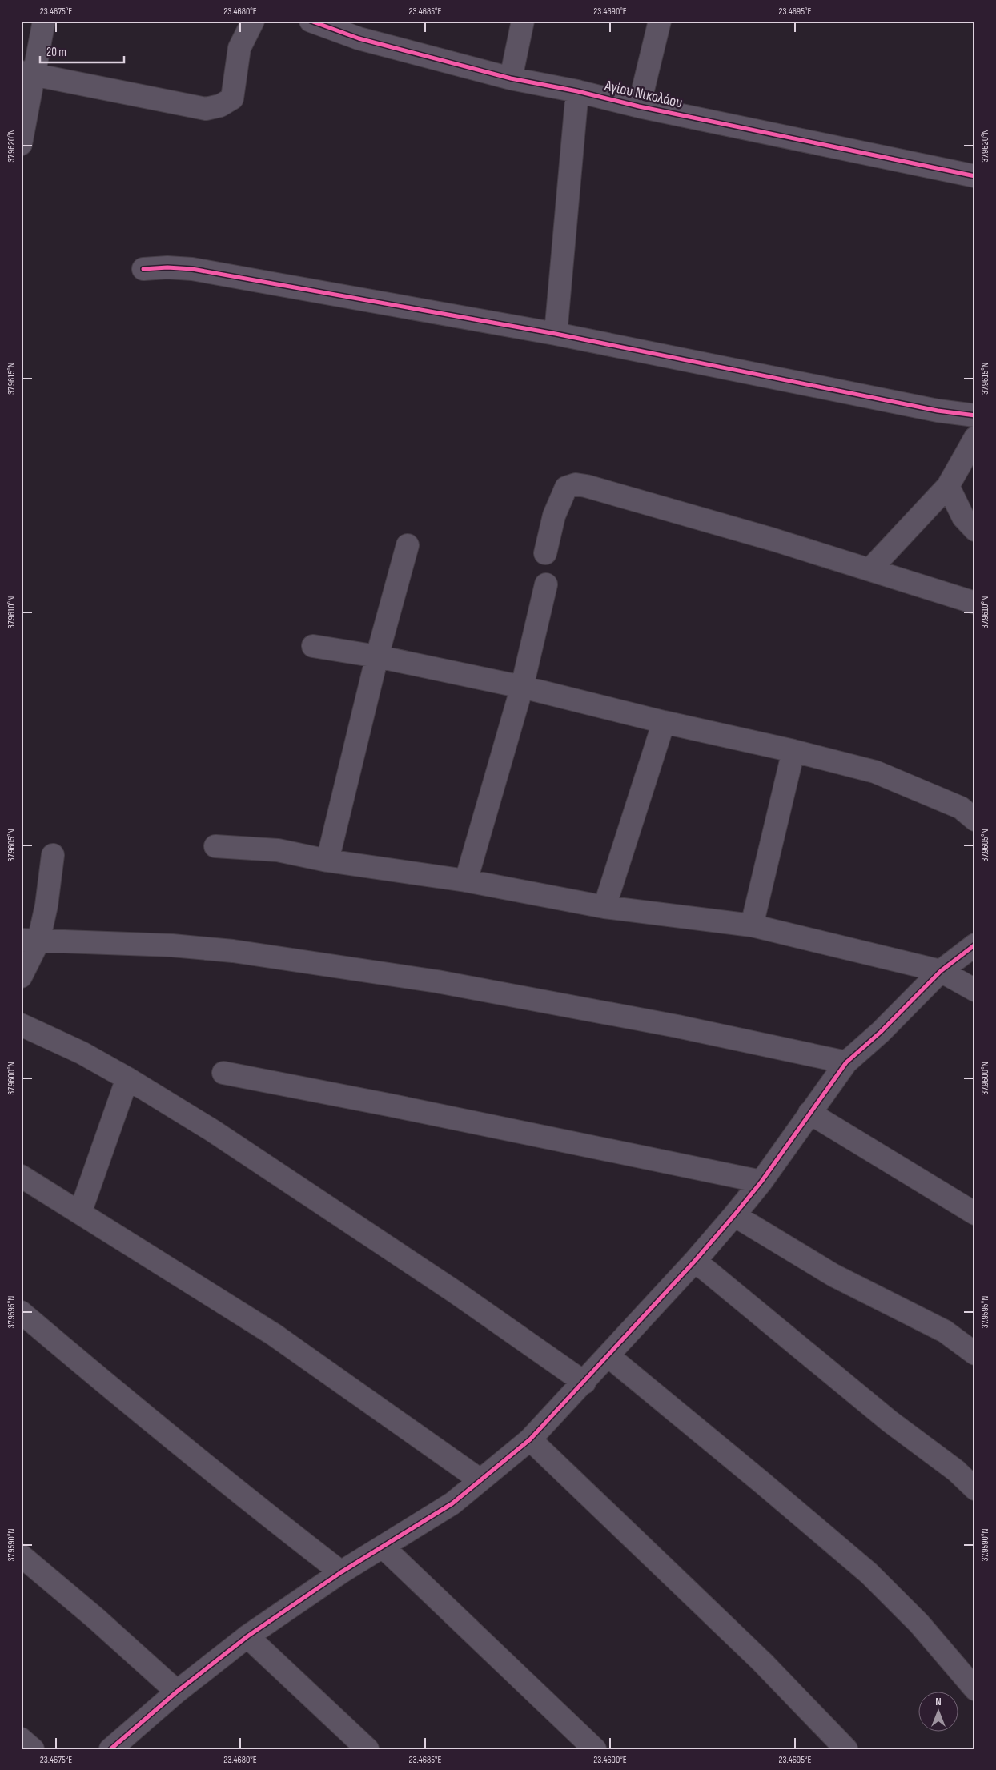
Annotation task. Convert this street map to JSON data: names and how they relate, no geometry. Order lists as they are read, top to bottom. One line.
{"streets":{"street":["Αγίου Νικολάου"]},"scale_bar":"20 m","north":"top","coordinates":["23.4675°E","23.4680°E","23.4685°E","23.4690°E","23.4695°E","37.9620°N","37.9615°N","37.9610°N","37.9605°N","37.9600°N","37.9595°N","37.9590°N"]}
